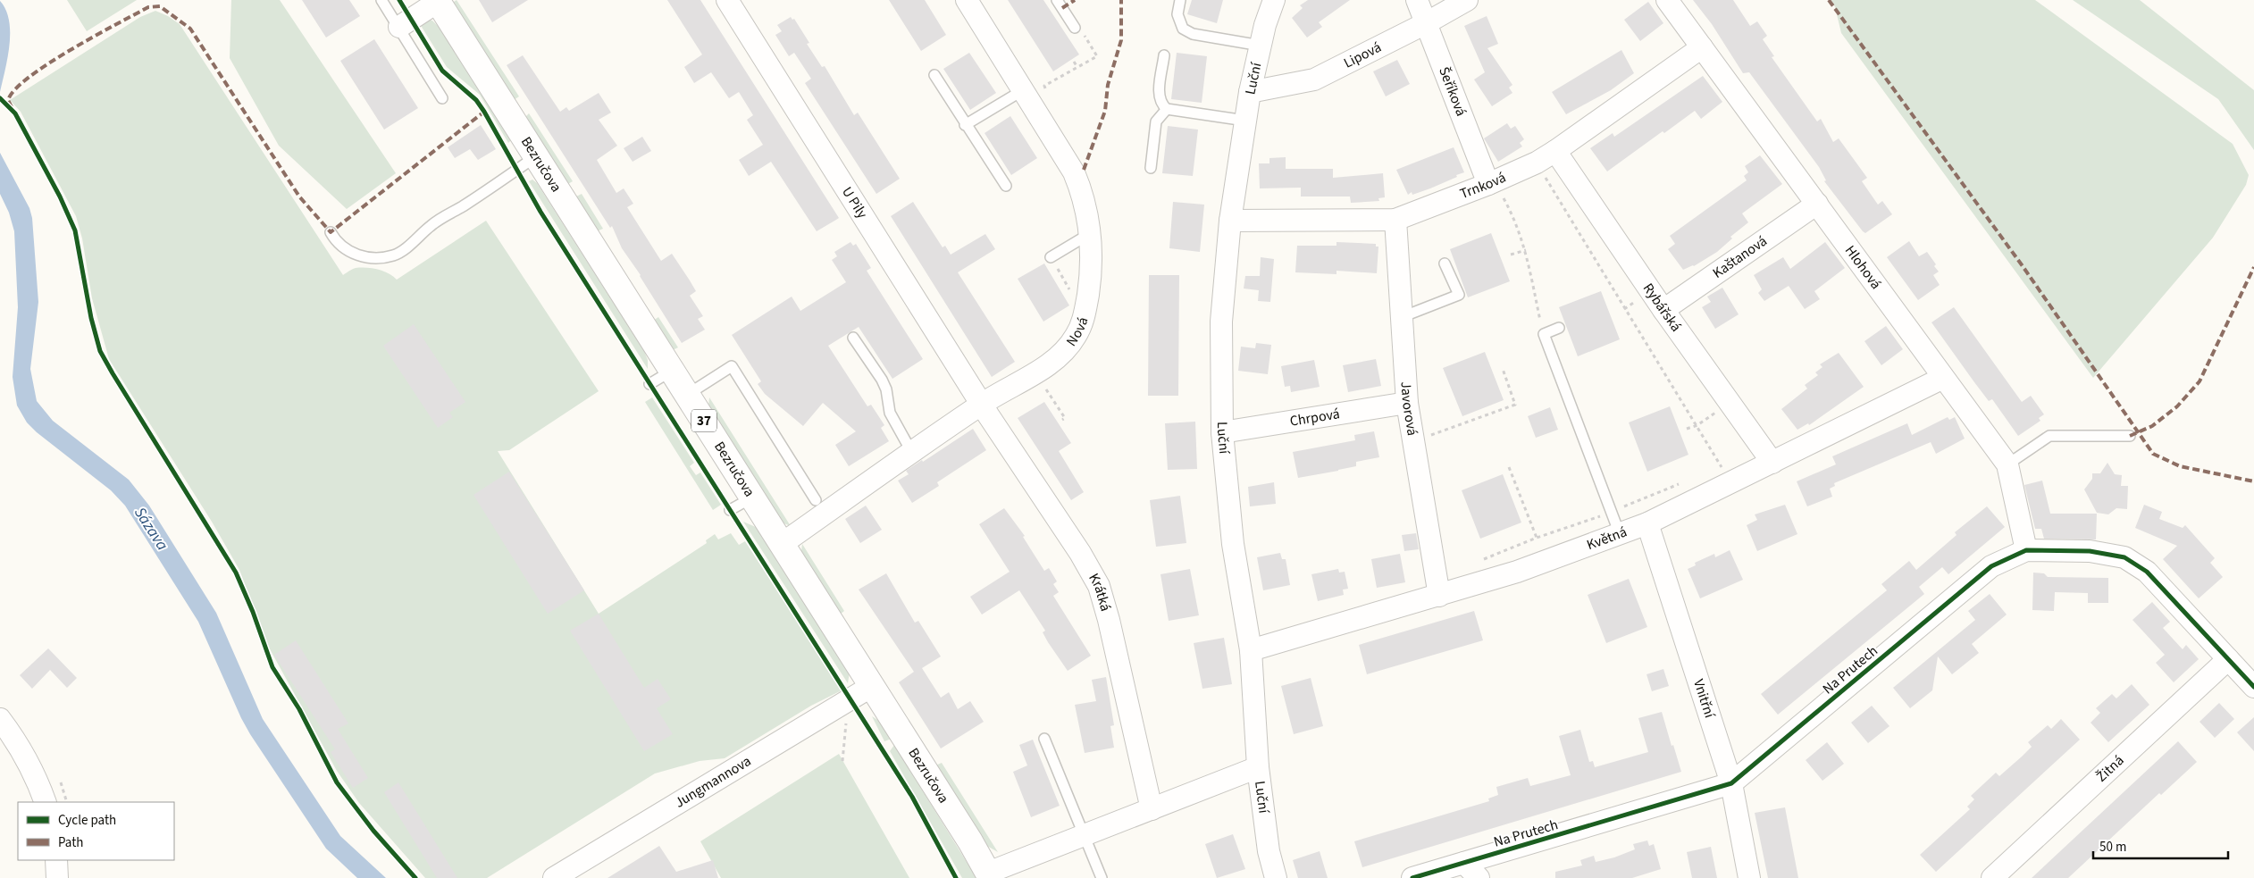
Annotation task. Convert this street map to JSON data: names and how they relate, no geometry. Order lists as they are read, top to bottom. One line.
{"streets":{"main road":["Bezručova","37"],"street":["Lipová","Luční","Šeříková","Trnková","U Pily","Kaštanová","Hlohová","Rybářská","Nová","Javorová","Chrpová","Květná","Krátká","Na Prutech","Vnitřní","Žitná","Jungmannova"]},"crossings":[["Lipová","Luční"],["Lipová","Šeříková"],["Luční","Trnková"],["Luční","Chrpová"],["Luční","Květná"],["Šeříková","Trnková"],["Bezručova","Nová"],["Bezručova","Jungmannova"],["Trnková","Hlohová"],["Trnková","Rybářská"],["Trnková","Javorová"],["U Pily","Nová"],["U Pily","Krátká"],["Kaštanová","Hlohová"],["Kaštanová","Rybářská"],["Hlohová","Květná"],["Hlohová","Na Prutech"],["Rybářská","Květná"],["Nová","Krátká"],["Javorová","Chrpová"],["Javorová","Květná"],["Květná","Vnitřní"],["Na Prutech","Vnitřní"],["Na Prutech","Žitná"]],"water":["Sázava"],"legend":["Cycle path","Path"],"scale_bar":"50 m"}
